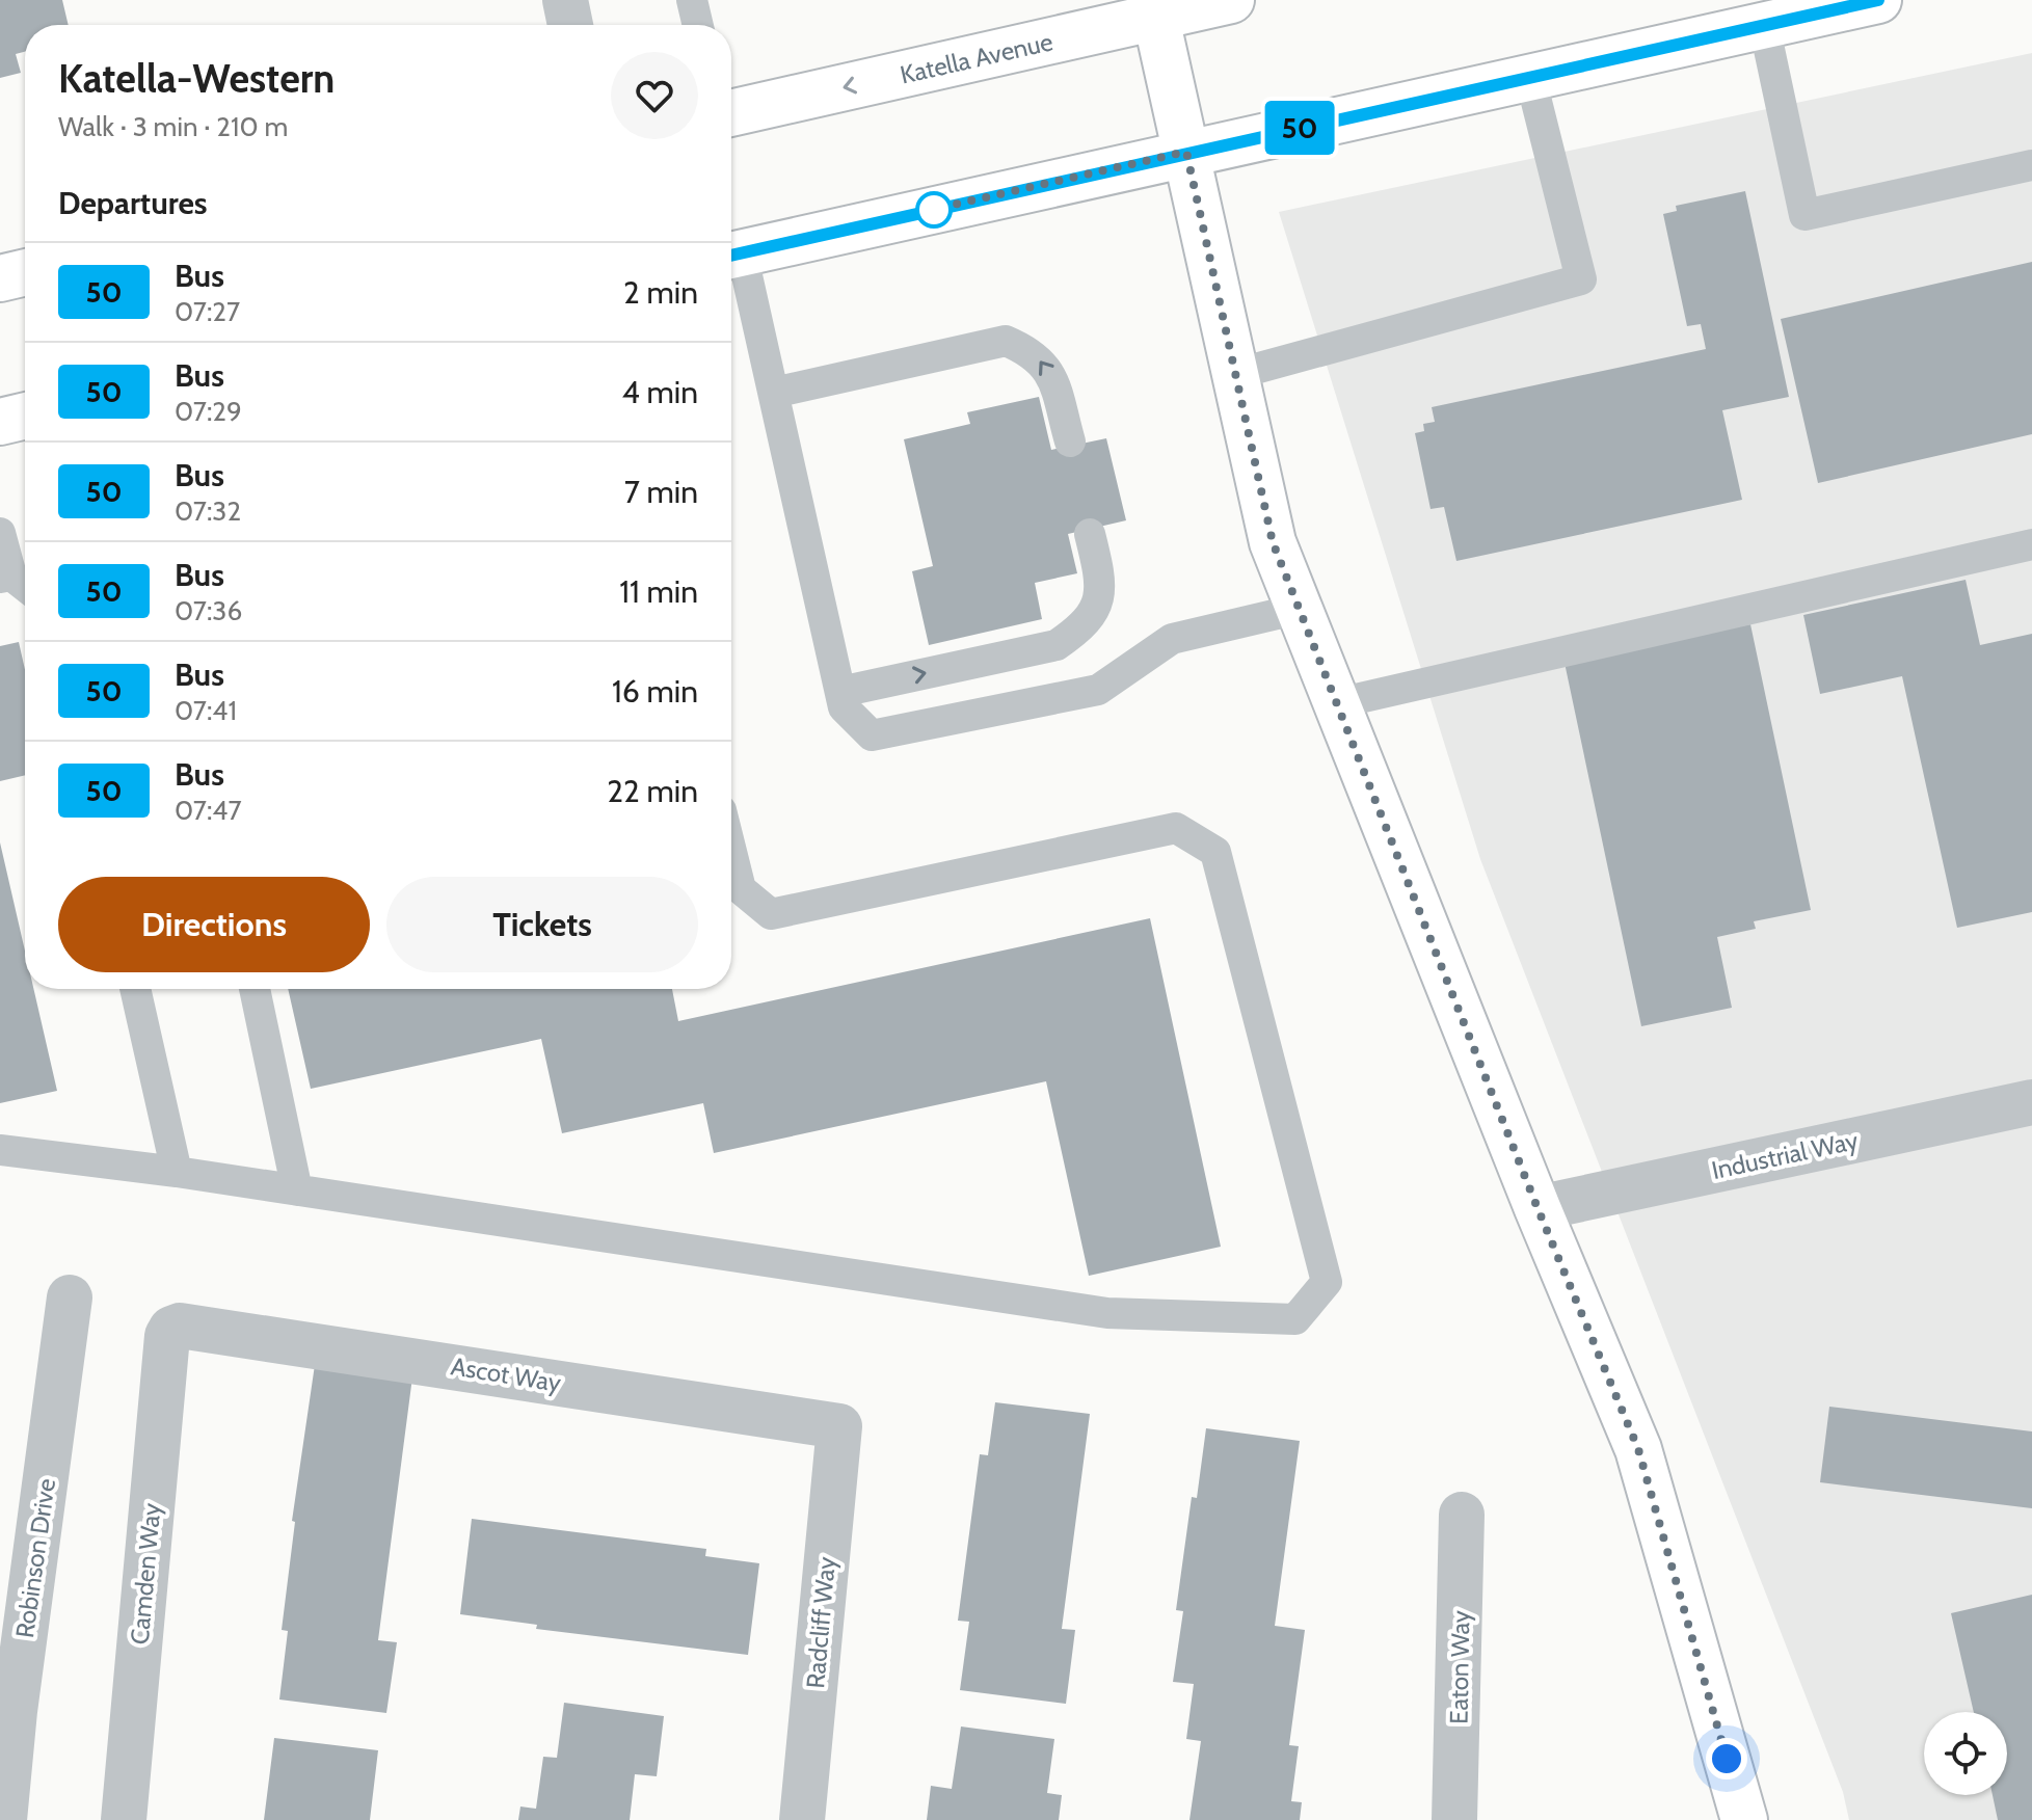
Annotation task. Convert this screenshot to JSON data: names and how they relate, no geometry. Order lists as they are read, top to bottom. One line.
{"streets":{"street":["Katella Avenue","Industrial Way","Ascot Way","Robinson Drive","Camden Way","Radcliff Way","Eaton Way"]},"crossings":[["Ascot Way","Camden Way"],["Ascot Way","Radcliff Way"]],"lines":["bus line 50"],"page":{"on_map":"50","heading":[["Katella-Western","Walk · 3 min · 210 m"],"Departures"],"list":[{"mark":"50","name":"Bus","note":"07:27","value":"2 min"},{"mark":"50","name":"Bus","note":"07:29","value":"4 min"},{"mark":"50","name":"Bus","note":"07:32","value":"7 min"},{"mark":"50","name":"Bus","note":"07:36","value":"11 min"},{"mark":"50","name":"Bus","note":"07:41","value":"16 min"},{"mark":"50","name":"Bus","note":"07:47","value":"22 min"}],"buttons":["Directions","Tickets"]}}
